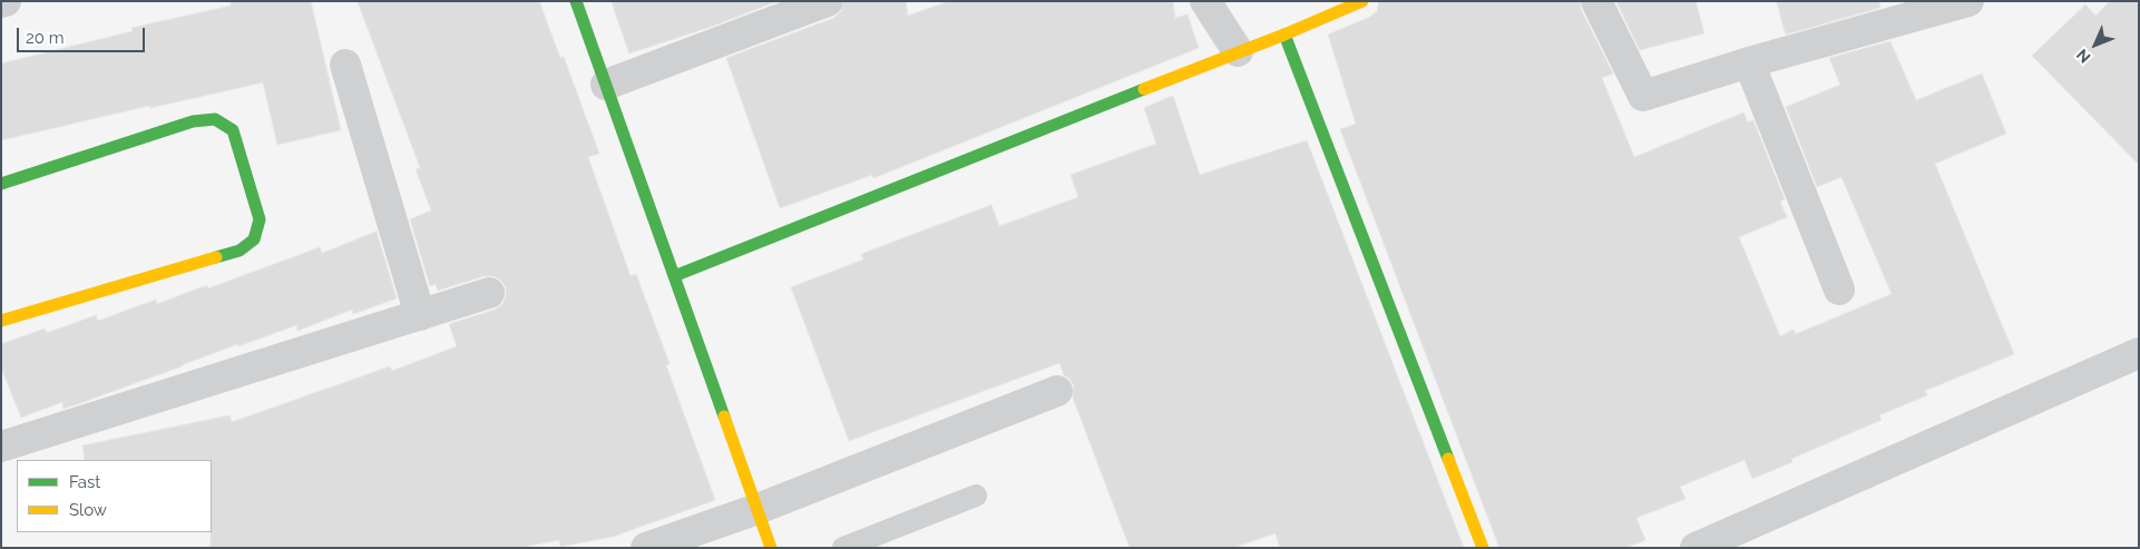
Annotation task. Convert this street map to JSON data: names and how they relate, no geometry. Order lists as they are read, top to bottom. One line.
{"legend":["Fast","Slow"],"scale_bar":"20 m","north":"bottom left"}
